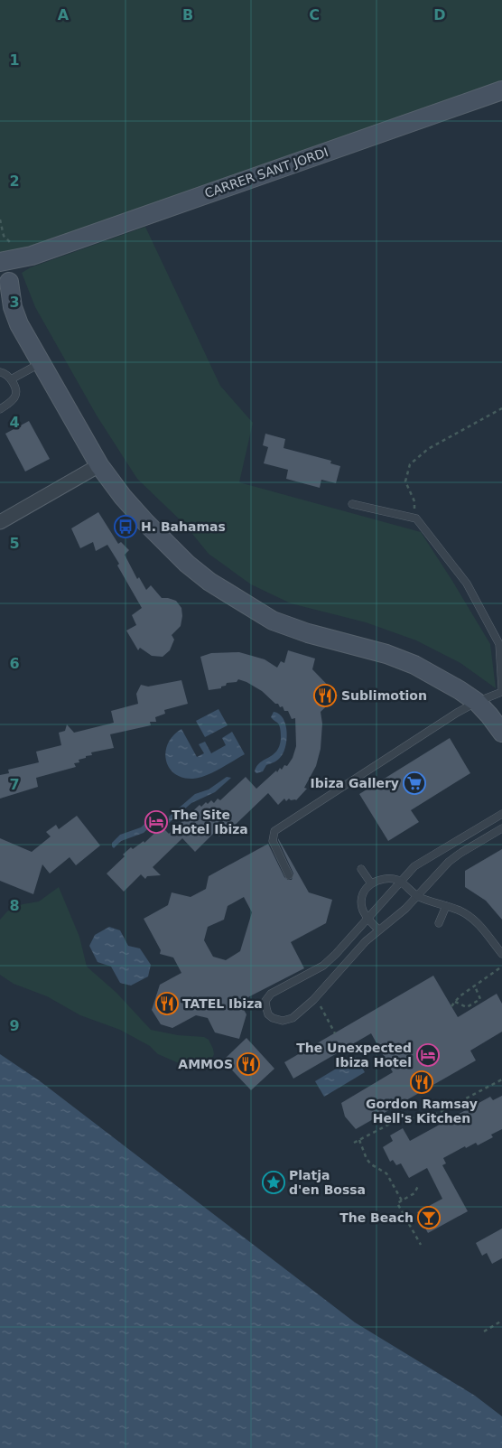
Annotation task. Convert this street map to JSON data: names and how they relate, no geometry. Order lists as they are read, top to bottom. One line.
{"streets":{"street":["CARRER SANT JORDI"]},"places":{"bus stop":["H. Bahamas"],"restaurant":["Sublimotion","TATEL Ibiza","AMMOS","Gordon Ramsay Hell's Kitchen"],"supermarket":["Ibiza Gallery"],"hotel":["The Site Hotel Ibiza","The Unexpected Ibiza Hotel"],"place":["Platja d'en Bossa"],"bar":["The Beach"]},"grid":{"columns":["A","B","C","D"],"rows":["1","2","3","4","5","6","7","8","9"]}}
